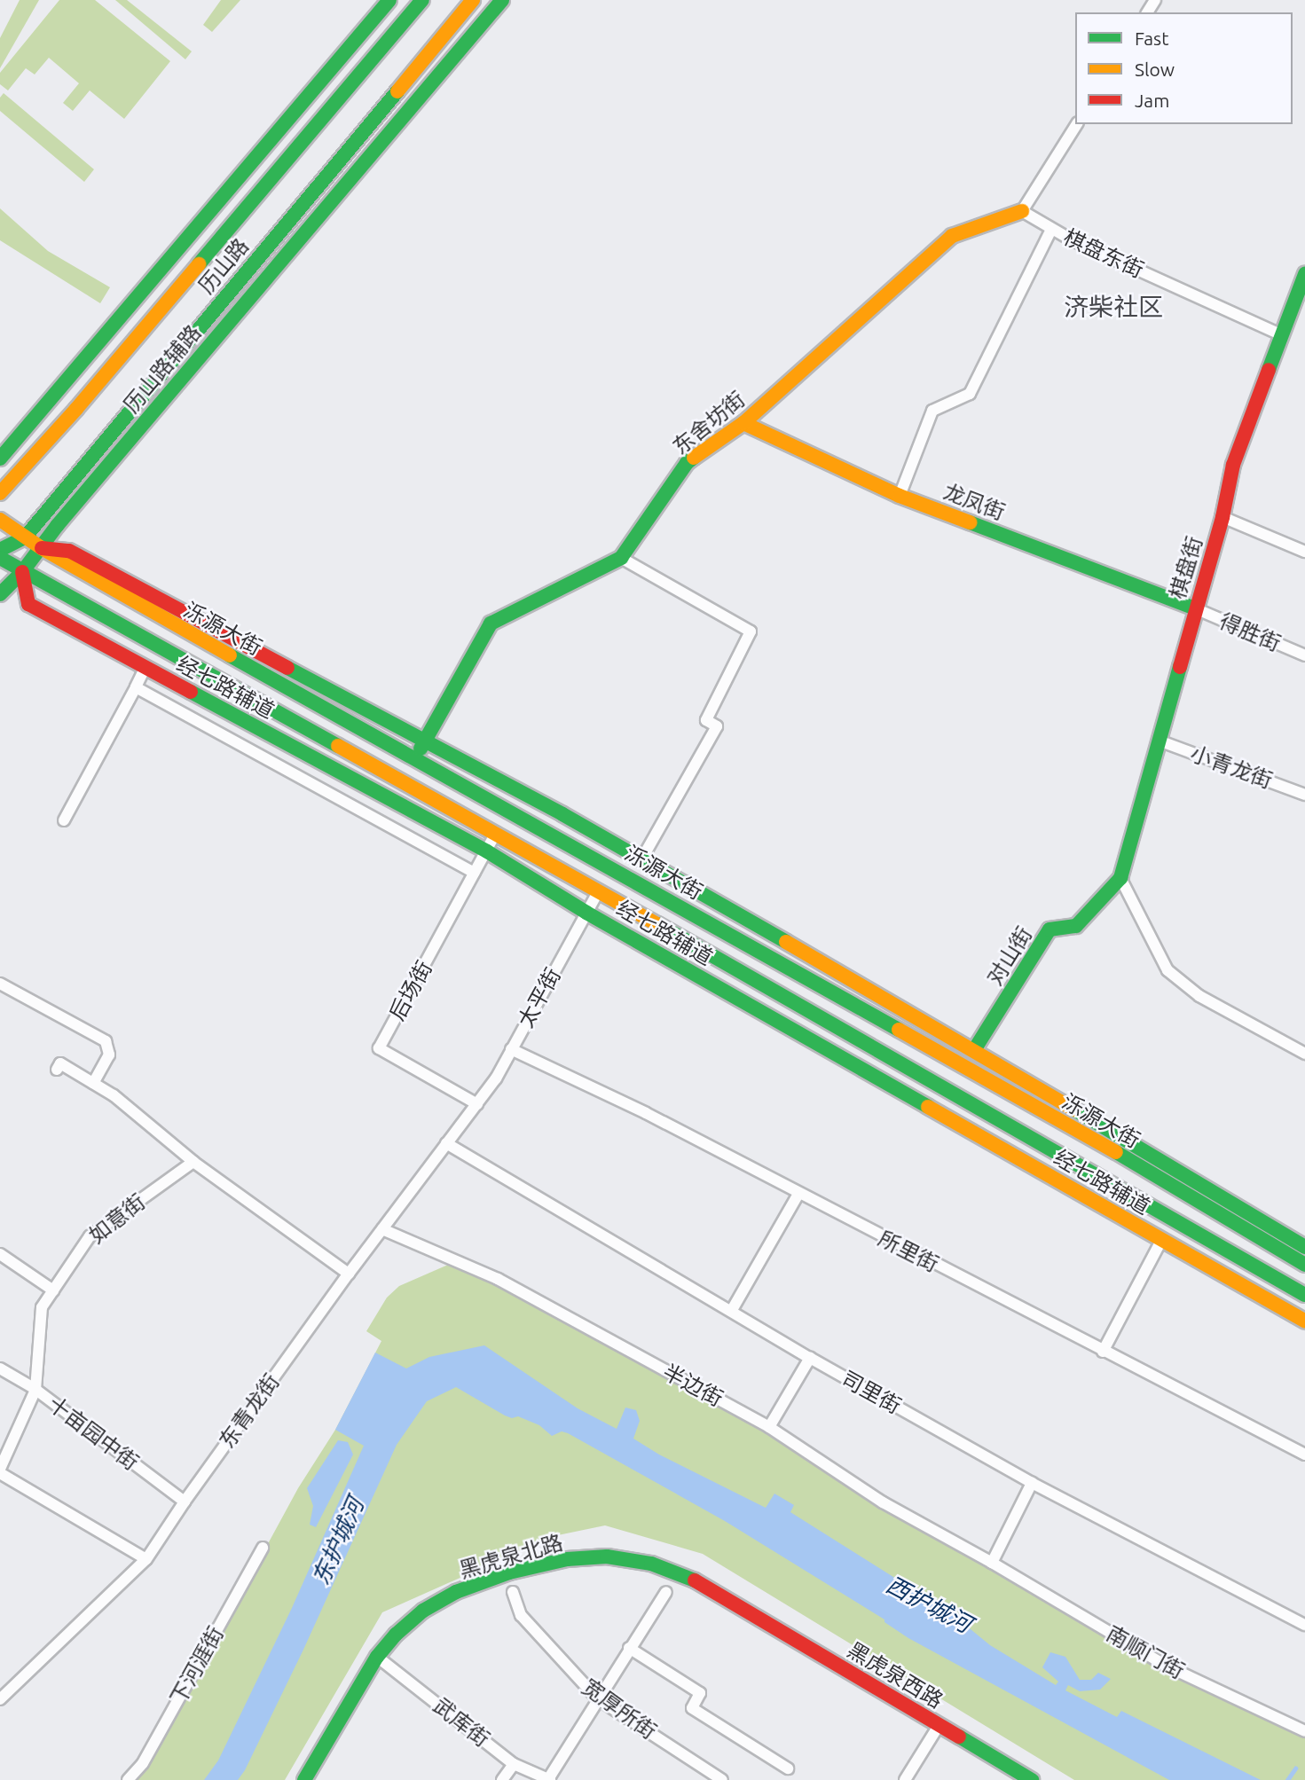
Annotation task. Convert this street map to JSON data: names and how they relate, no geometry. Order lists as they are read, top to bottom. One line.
{"streets":{"street":["棋盘东街","历山路","历山路辅路","东舍坊街","龙凤街","棋盘街","泺源大街","得胜街","经七路辅道","小青龙街","对山街","后场街","太平街","如意街","所里街","半边街","司里街","东青龙街","十亩园中街","黑虎泉北路","南顺门街","下河涯街","黑虎泉西路","宽厚所街","武库街"]},"crossings":[["棋盘东街","东舍坊街"],["棋盘东街","棋盘街"],["历山路","泺源大街"],["历山路辅路","泺源大街"],["历山路辅路","经七路辅道"],["东舍坊街","龙凤街"],["东舍坊街","泺源大街"],["龙凤街","棋盘街"],["龙凤街","得胜街"],["棋盘街","得胜街"],["棋盘街","小青龙街"],["棋盘街","对山街"],["经七路辅道","后场街"],["经七路辅道","太平街"],["后场街","太平街"],["后场街","东青龙街"],["太平街","所里街"],["太平街","东青龙街"],["如意街","十亩园中街"],["半边街","东青龙街"],["半边街","南顺门街"],["司里街","东青龙街"],["东青龙街","十亩园中街"],["黑虎泉北路","黑虎泉西路"],["黑虎泉北路","武库街"]],"districts":["济柴社区"],"water":["东护城河","西护城河"],"legend":["Fast","Slow","Jam"]}
